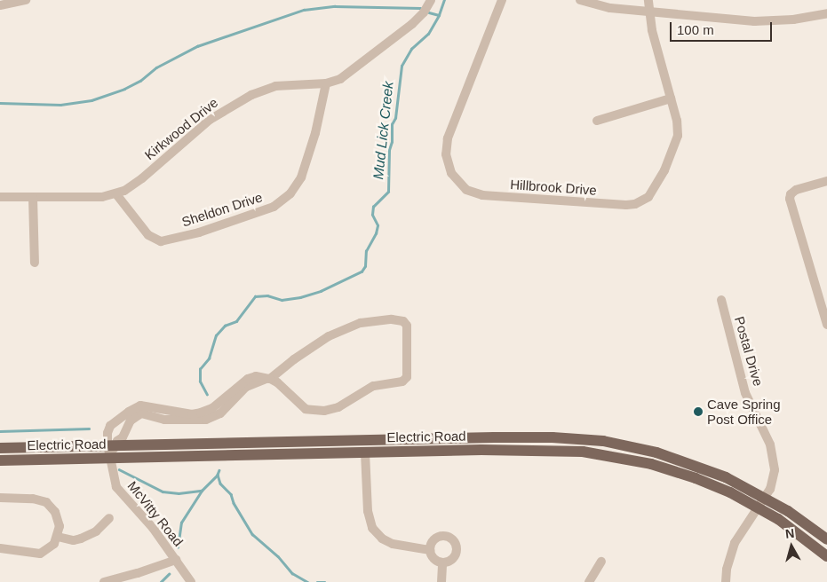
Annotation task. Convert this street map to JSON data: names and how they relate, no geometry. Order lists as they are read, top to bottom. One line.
{"streets":{"main road":["Electric Road"],"street":["Kirkwood Drive","Hillbrook Drive","Sheldon Drive","Postal Drive","McVitty Road"]},"crossings":[["Kirkwood Drive","Sheldon Drive"],["Postal Drive","Electric Road"],["Electric Road","McVitty Road"]],"water":["Mud Lick Creek"],"places":["Cave Spring Post Office"],"scale_bar":"100 m","north":"top"}
